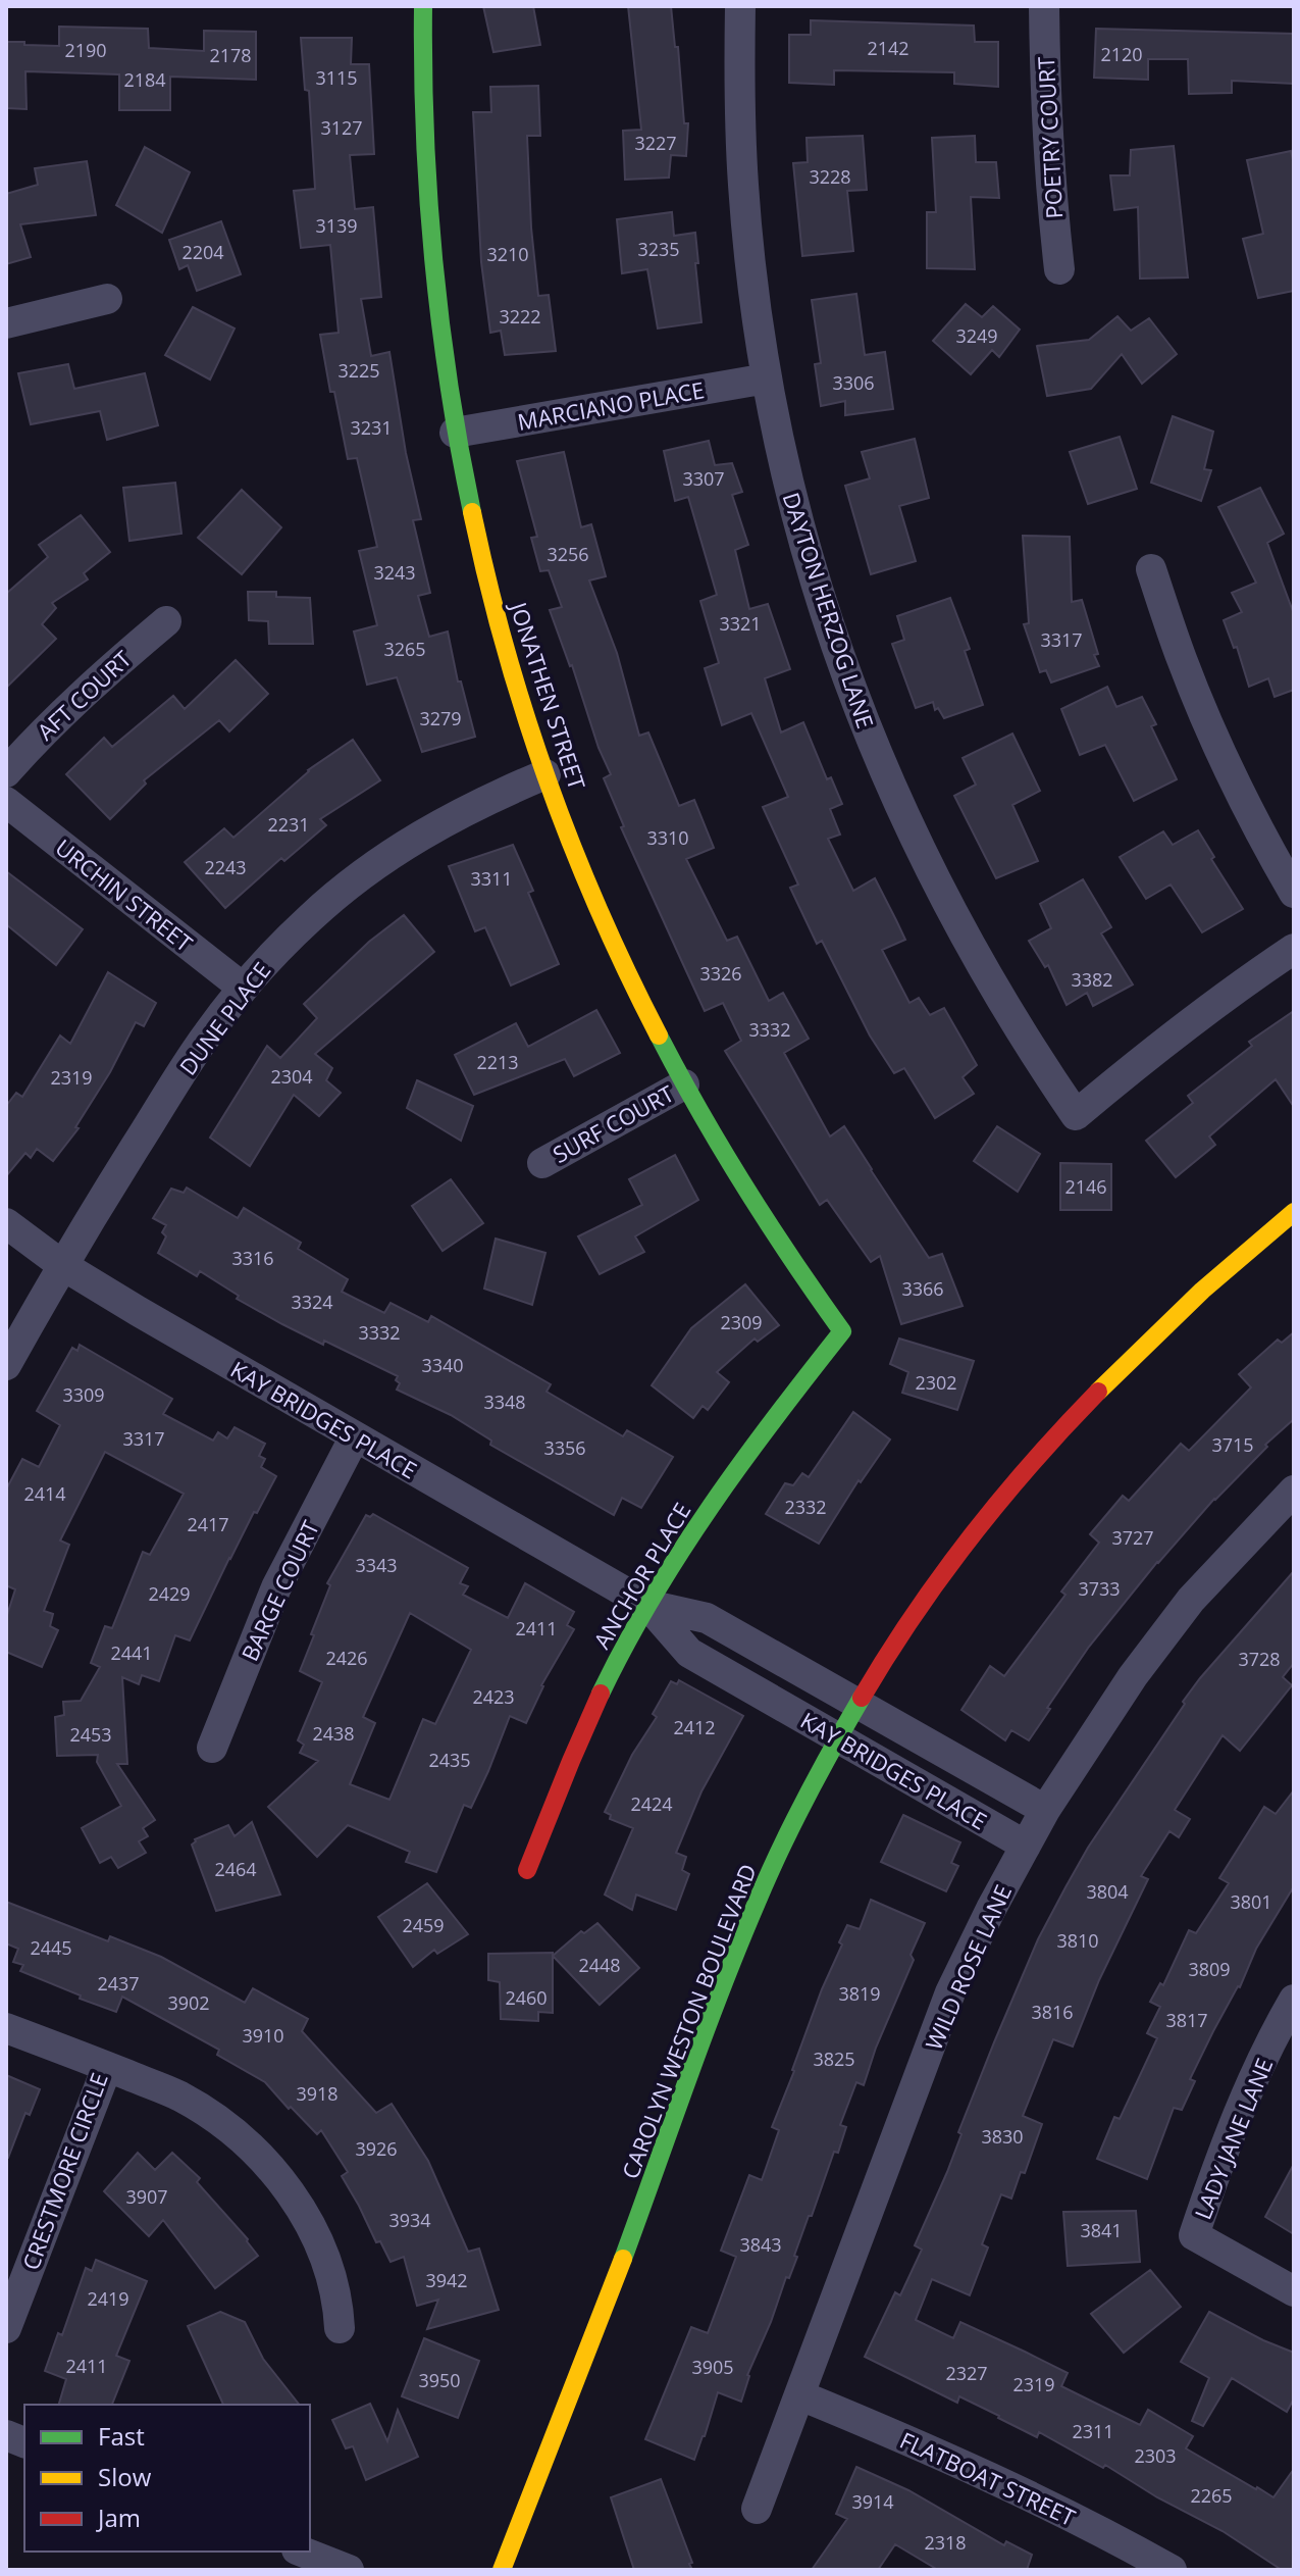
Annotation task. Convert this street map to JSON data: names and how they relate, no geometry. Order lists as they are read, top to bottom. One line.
{"streets":{"street":["POETRY COURT","MARCIANO PLACE","DAYTON HERZOG LANE","AFT COURT","JONATHEN STREET","URCHIN STREET","DUNE PLACE","SURF COURT","KAY BRIDGES PLACE","ANCHOR PLACE","BARGE COURT","WILD ROSE LANE","CAROLYN WESTON BOULEVARD","LADY JANE LANE","CRESTMORE CIRCLE","FLATBOAT STREET"]},"crossings":[["MARCIANO PLACE","DAYTON HERZOG LANE"],["MARCIANO PLACE","JONATHEN STREET"],["JONATHEN STREET","DUNE PLACE"],["JONATHEN STREET","SURF COURT"],["JONATHEN STREET","ANCHOR PLACE"],["URCHIN STREET","DUNE PLACE"],["DUNE PLACE","KAY BRIDGES PLACE"],["KAY BRIDGES PLACE","ANCHOR PLACE"],["KAY BRIDGES PLACE","BARGE COURT"],["KAY BRIDGES PLACE","WILD ROSE LANE"],["KAY BRIDGES PLACE","CAROLYN WESTON BOULEVARD"],["WILD ROSE LANE","FLATBOAT STREET"]],"house_numbers":["2142","2190","2120","2178","3115","2184","3127","3227","3228","3139","3235","2204","3210","3222","3249","3225","3306","3231","3307","3256","3243","3321","3317","3265","3279","2231","3310","2243","3311","3326","3382","3332","2213","2304","2319","2146","3316","3366","3324","2309","3332","3340","2302","3309","3348","3317","3715","3356","2414","2332","2417","3727","3343","3733","2429","2411","2441","2426","3728","2423","2412","2438","2453","2435","2424","2464","3804","3801","2459","3810","2445","2448","3809","2437","3819","2460","3902","3816","3817","3910","3825","3918","3830","3926","3907","3934","3841","3843","3942","2419","2411","3905","2327","3950","2319","2311","2303","2265","3914","2318"],"legend":["Fast","Slow","Jam"]}
